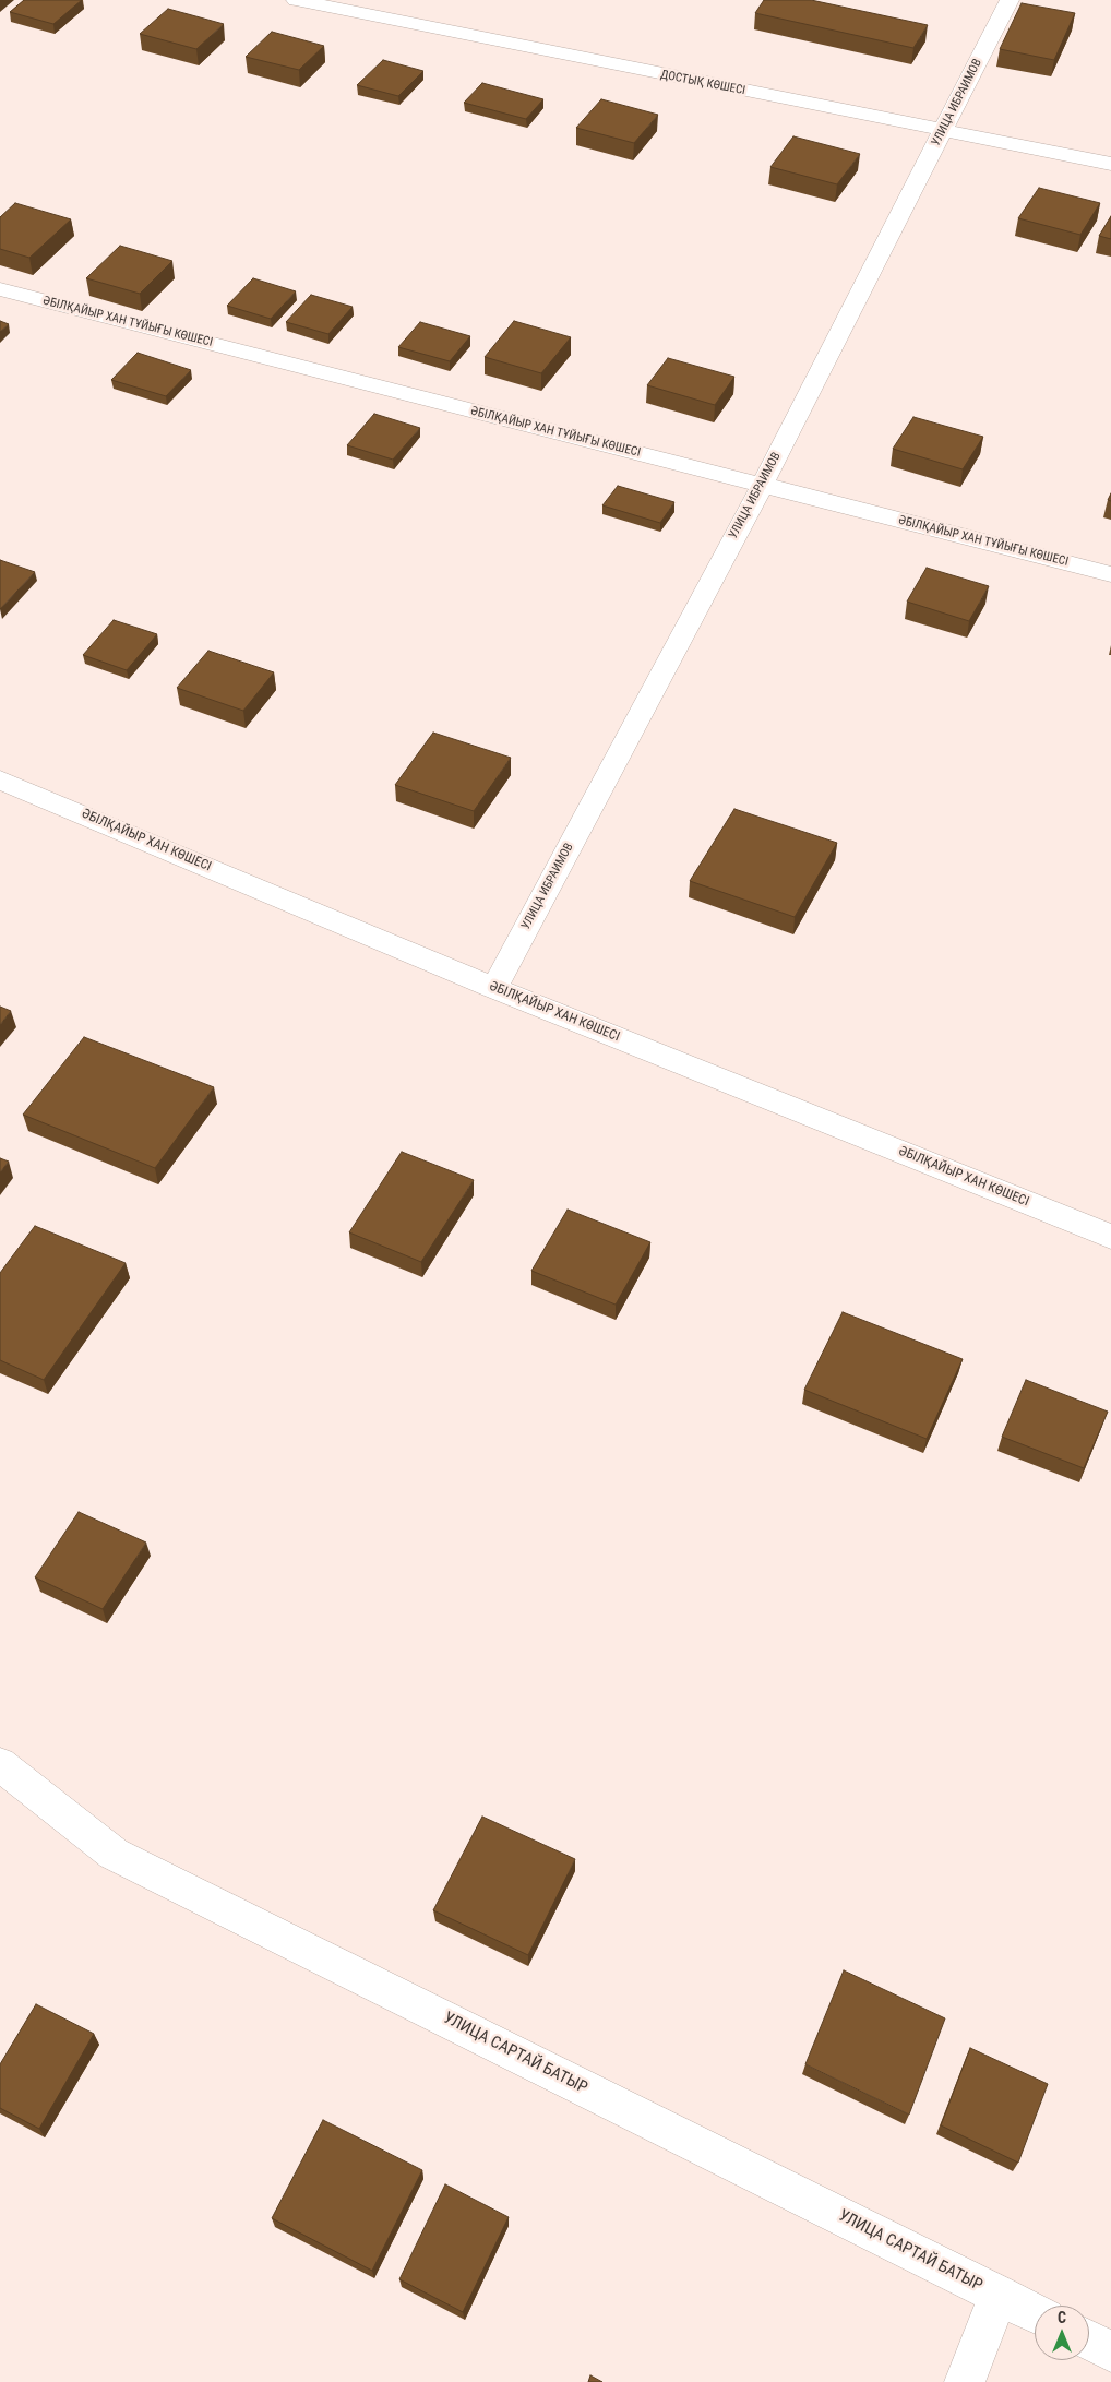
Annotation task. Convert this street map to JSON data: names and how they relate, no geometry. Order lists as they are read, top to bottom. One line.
{"streets":{"street":["ДОСТЫҚ КӨШЕСІ","УЛИЦА ИБРАИМОВ","ӘБІЛҚАЙЫР ХАН ТҰЙЫҒЫ КӨШЕСІ","ӘБІЛҚАЙЫР ХАН КӨШЕСІ","УЛИЦА САРТАЙ БАТЫР"]},"crossings":[["ДОСТЫҚ КӨШЕСІ","УЛИЦА ИБРАИМОВ"],["УЛИЦА ИБРАИМОВ","ӘБІЛҚАЙЫР ХАН ТҰЙЫҒЫ КӨШЕСІ"],["УЛИЦА ИБРАИМОВ","ӘБІЛҚАЙЫР ХАН КӨШЕСІ"]],"north":"top"}
